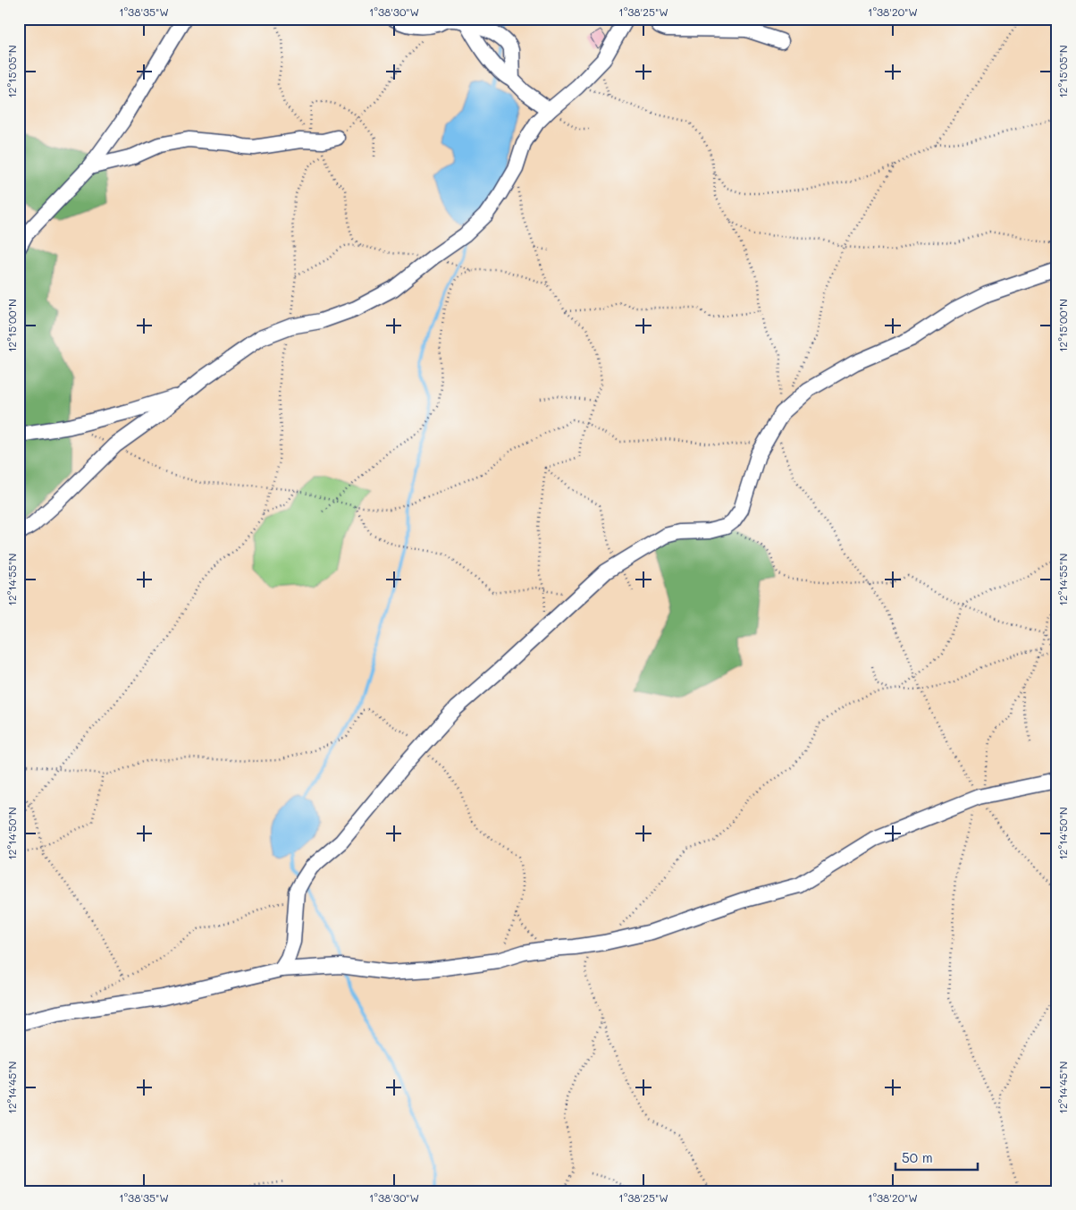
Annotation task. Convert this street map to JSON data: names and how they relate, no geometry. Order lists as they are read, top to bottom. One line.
{"scale_bar":"50 m","coordinates":["1°38'35\"W","1°38'30\"W","1°38'25\"W","1°38'20\"W","12°15'05\"N","12°15'00\"N","12°14'55\"N","12°14'50\"N","12°14'45\"N"]}
